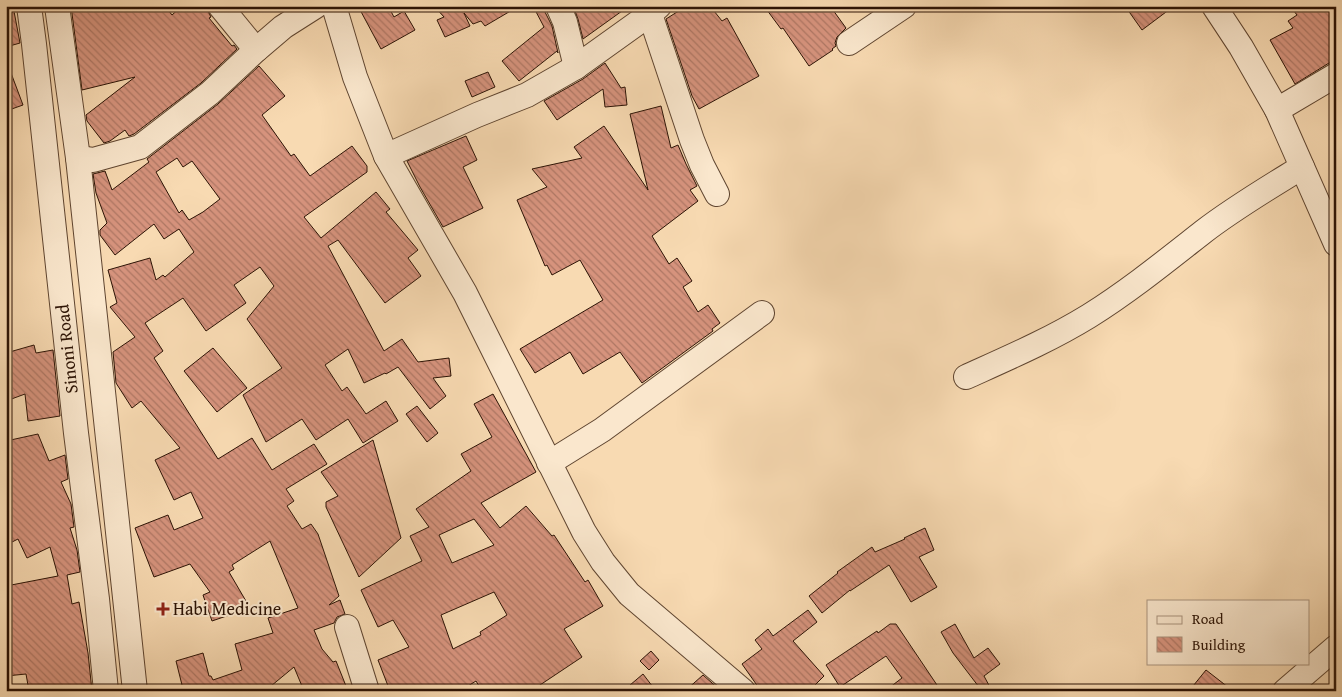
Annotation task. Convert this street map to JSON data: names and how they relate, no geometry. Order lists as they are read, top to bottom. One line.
{"streets":{"street":["Sinoni Road"]},"places":{"health":["Habi Medicine"]},"legend":["Road","Building"]}
